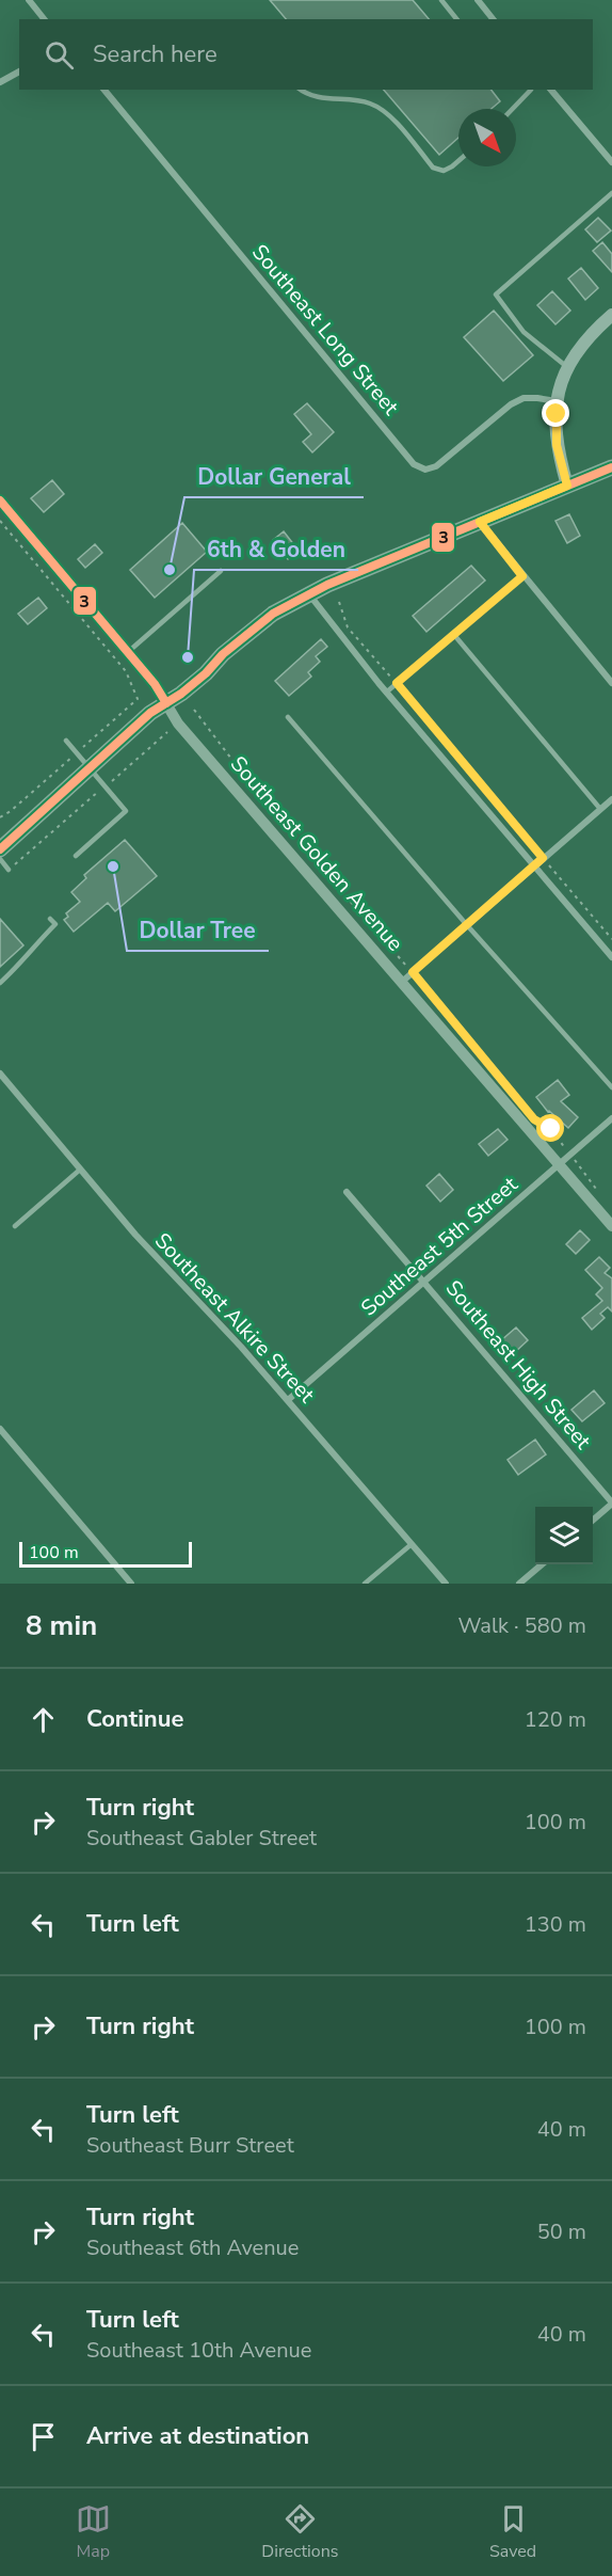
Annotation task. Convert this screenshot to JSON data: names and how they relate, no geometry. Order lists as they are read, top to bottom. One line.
{"streets":{"street":["Southeast Long Street","Southeast Golden Avenue","Southeast 5th Street","Southeast Alkire Street","Southeast High Street"]},"crossings":[["Southeast Golden Avenue","Southeast 5th Street"],["Southeast 5th Street","Southeast Alkire Street"],["Southeast 5th Street","Southeast High Street"]],"places":["Dollar General","6th & Golden","Dollar Tree"],"lines":["transit line 3"],"scale_bar":"100 m","north":"bottom right","page":{"search":"Search here","scale":"100 m","heading":["8 min","Walk · 580 m"],"list":[["Continue","120 m"],["Turn right","Southeast Gabler Street","100 m"],["Turn left","130 m"],["Turn right","100 m"],["Turn left","Southeast Burr Street","40 m"],["Turn right","Southeast 6th Avenue","50 m"],["Turn left","Southeast 10th Avenue","40 m"],"Arrive at destination"],"nav":["Map","Directions","Saved"]}}
